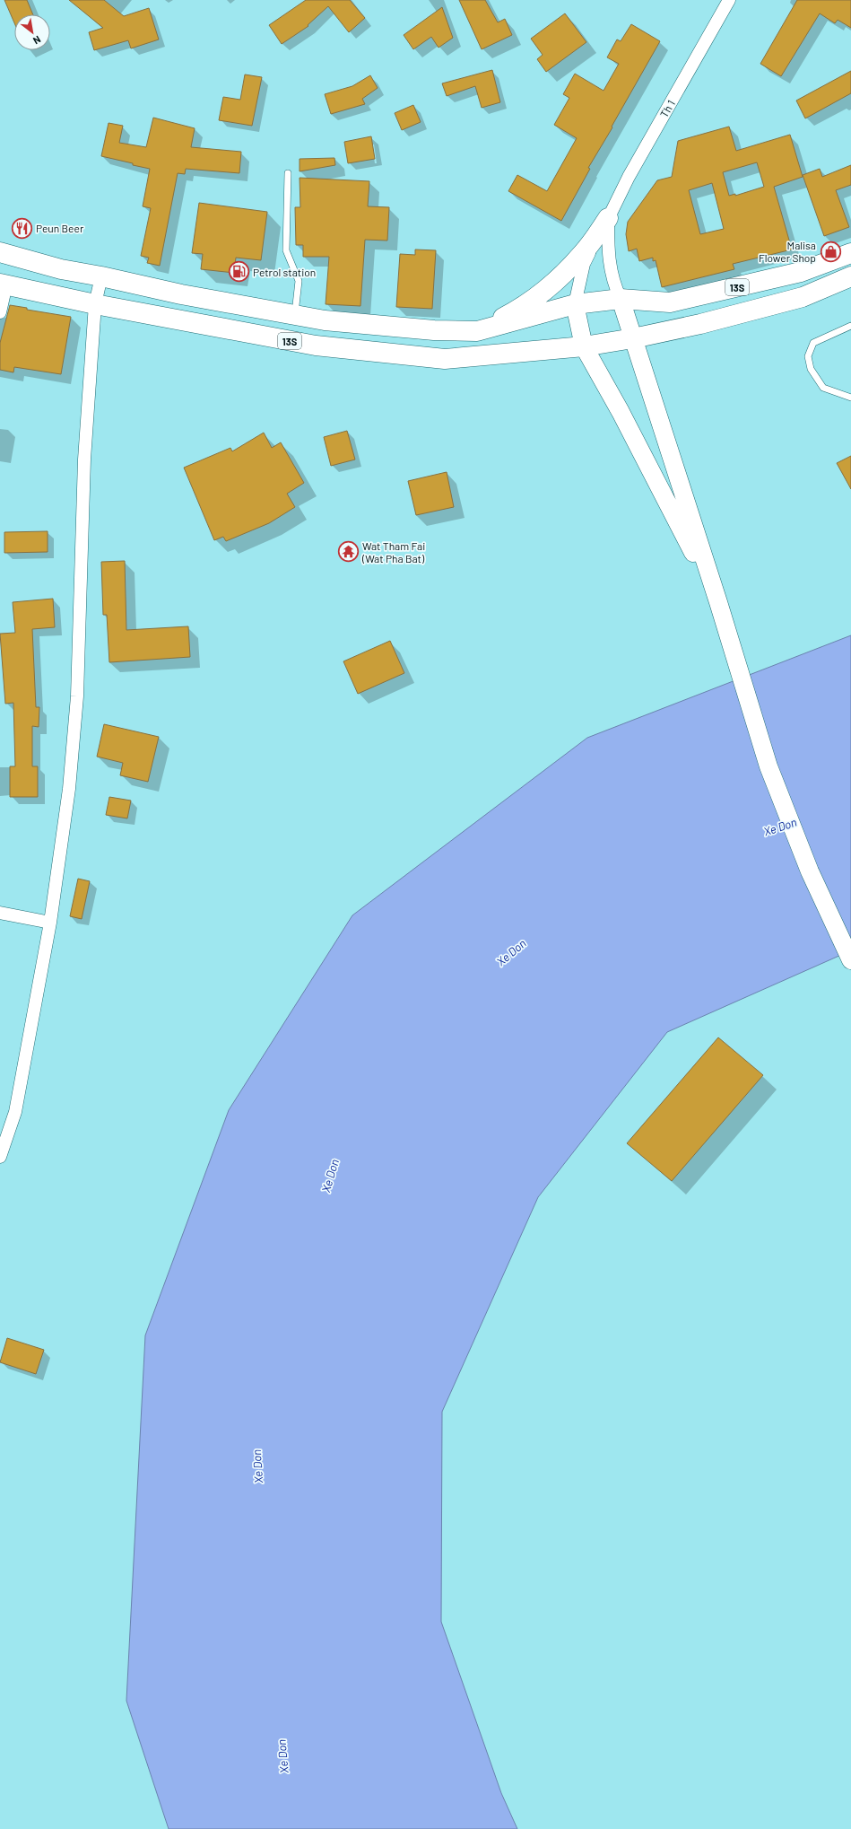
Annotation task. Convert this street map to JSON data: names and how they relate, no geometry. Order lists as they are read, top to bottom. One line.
{"streets":{"highway":["13S"],"street":["Th 1"]},"crossings":[["Th 1","13S"]],"water":["Xe Don"],"places":{"restaurant":["Peun Beer"],"shop":["Malisa Flower Shop"],"fuel station":["Petrol station"],"temple":["Wat Tham Fai (Wat Pha Bat)"]},"north":"bottom right"}
